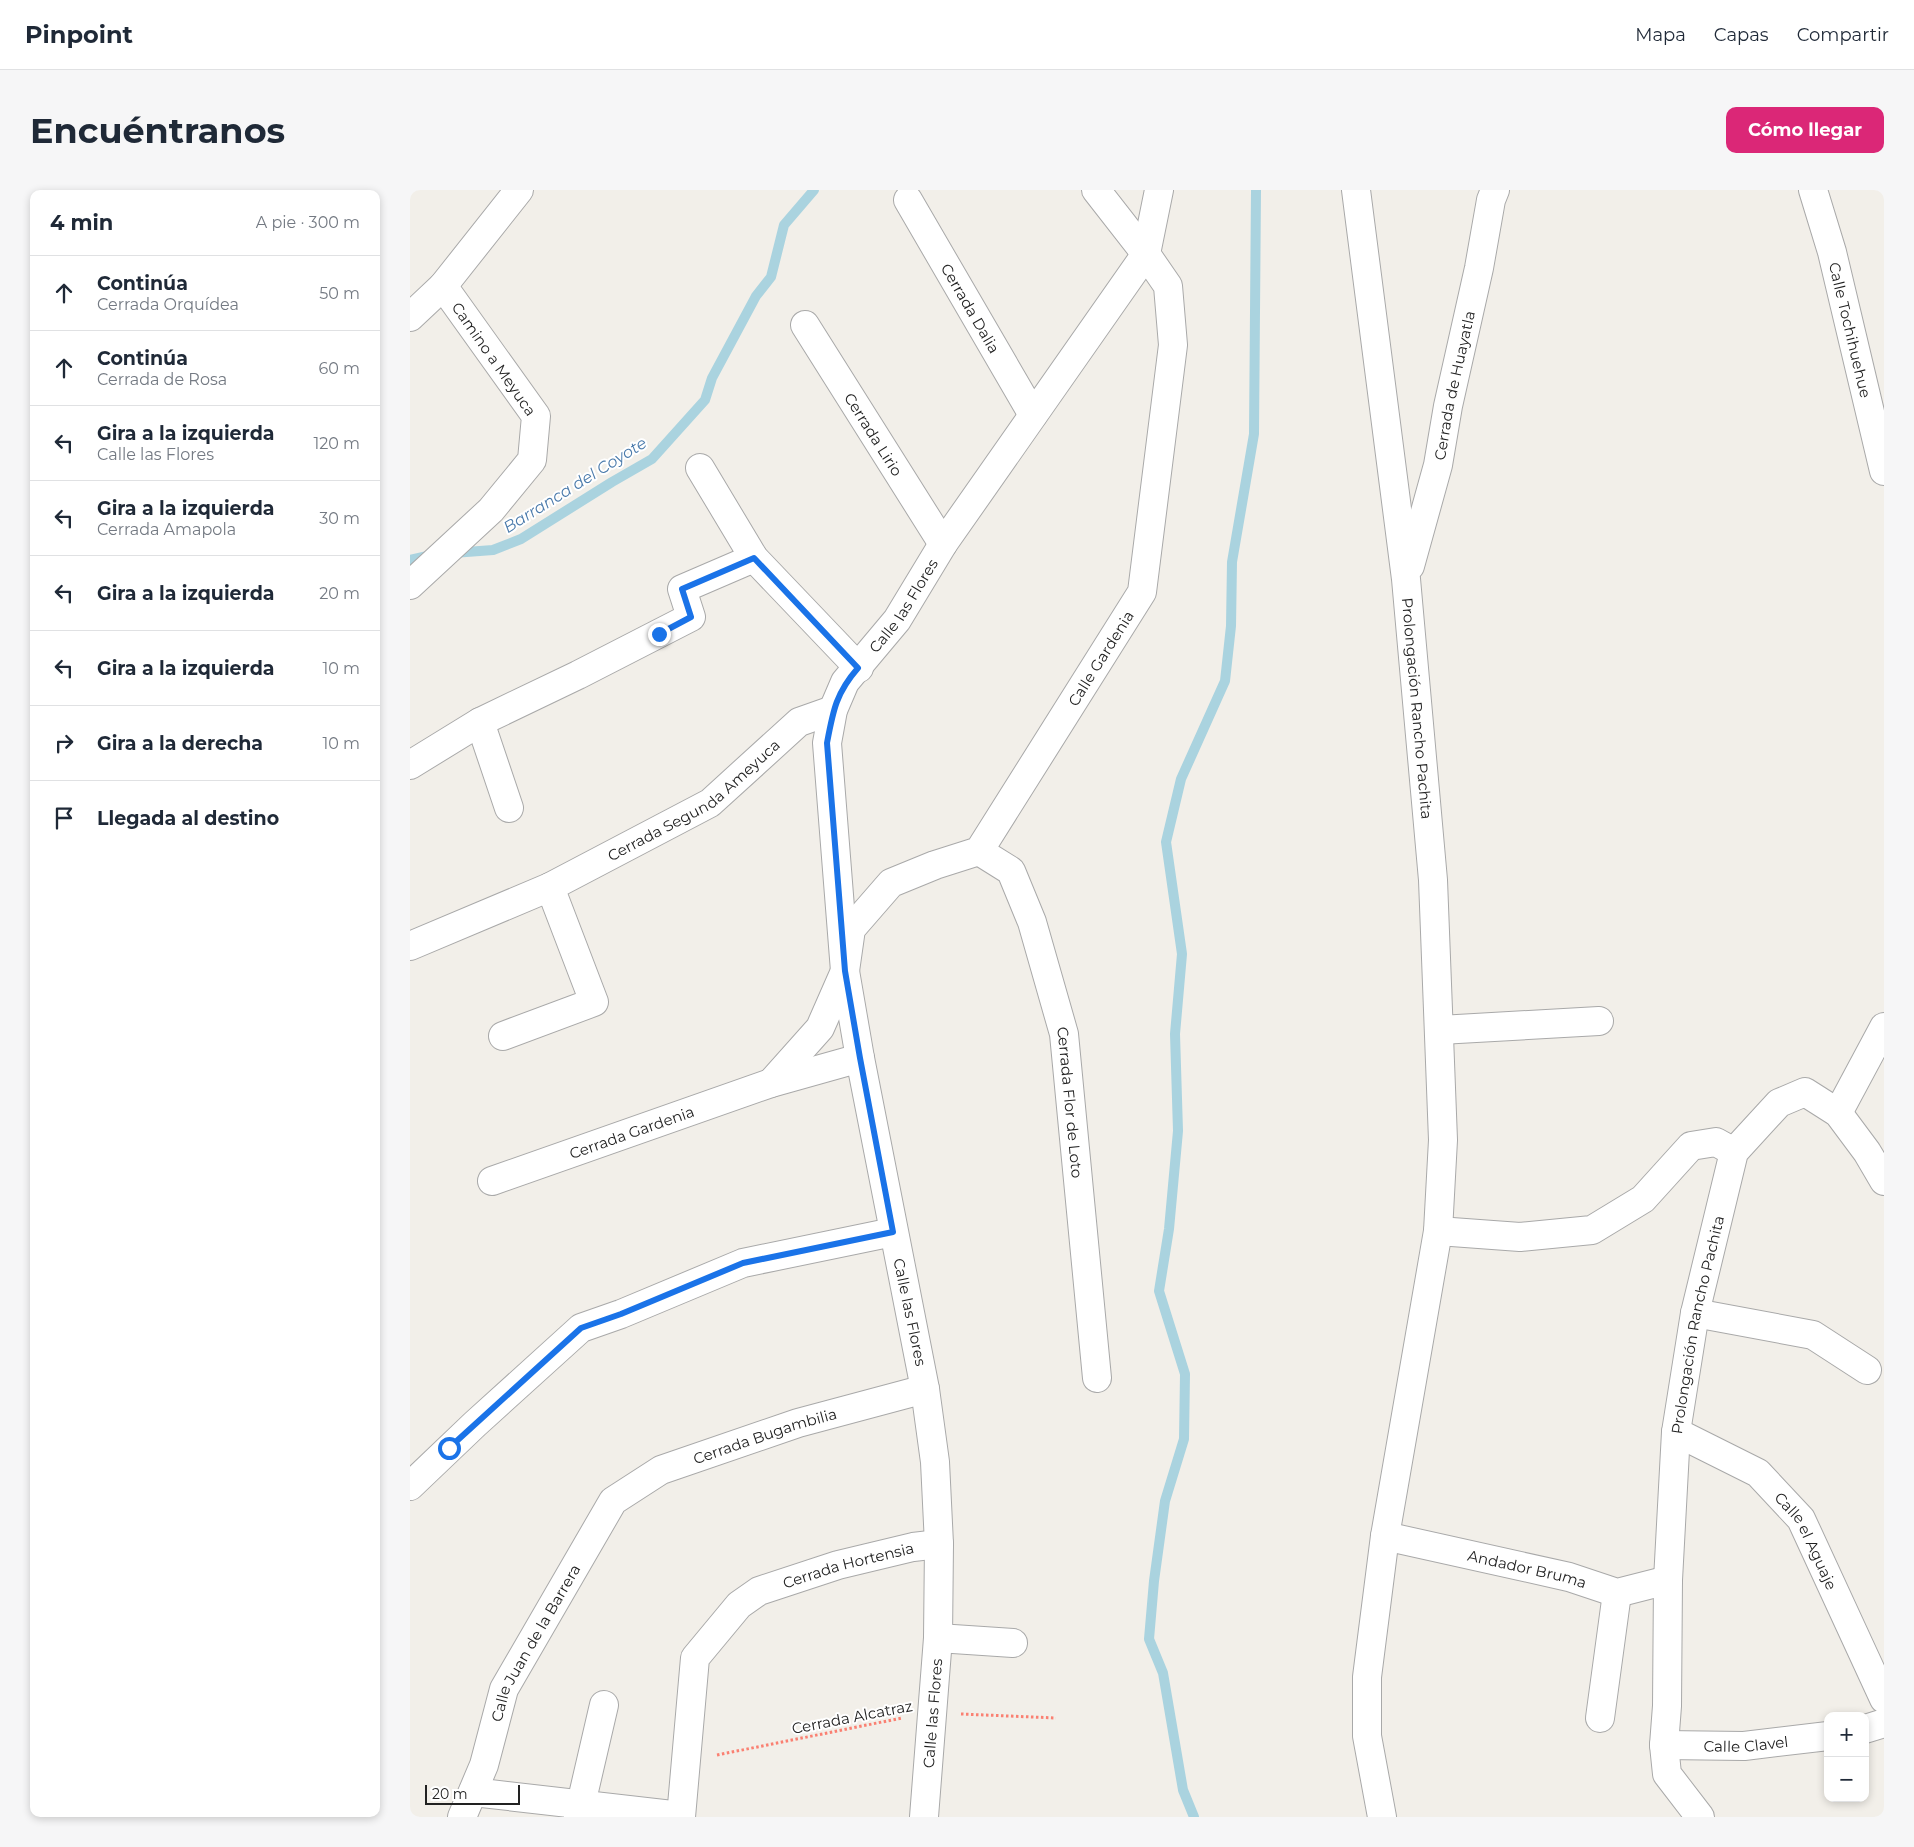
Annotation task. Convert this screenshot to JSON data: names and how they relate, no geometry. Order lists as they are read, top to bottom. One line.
{"streets":{"street":["Cerrada Dalia","Calle Tochihuehue","Camino a Meyuca","Cerrada de Huayatla","Cerrada Lirio","Calle las Flores","Calle Gardenia","Prolongación Rancho Pachita","Cerrada Segunda Ameyuca","Cerrada Flor de Loto","Cerrada Gardenia","Cerrada Bugambilia","Calle el Aguaje","Cerrada Hortensia","Andador Bruma","Calle Juan de la Barrera","Calle Clavel"],"path":["Cerrada Alcatraz"]},"crossings":[["Cerrada Dalia","Calle las Flores"],["Cerrada de Huayatla","Prolongación Rancho Pachita"],["Cerrada Lirio","Calle las Flores"],["Calle las Flores","Calle Gardenia"],["Calle las Flores","Cerrada Segunda Ameyuca"],["Calle las Flores","Cerrada Gardenia"],["Calle las Flores","Cerrada Bugambilia"],["Calle las Flores","Cerrada Hortensia"],["Calle las Flores","Cerrada Alcatraz"],["Calle Gardenia","Cerrada Flor de Loto"],["Prolongación Rancho Pachita","Calle el Aguaje"],["Prolongación Rancho Pachita","Andador Bruma"],["Prolongación Rancho Pachita","Calle Clavel"],["Cerrada Bugambilia","Calle Juan de la Barrera"],["Cerrada Hortensia","Cerrada Alcatraz"]],"water":["Barranca del Coyote"],"scale_bar":"20 m","page":{"header":"Pinpoint","nav":["Mapa","Capas","Compartir"],"buttons":"Cómo llegar","title":"Encuéntranos","heading":["4 min","A pie · 300 m"],"list":[["Continúa","Cerrada Orquídea","50 m"],["Continúa","Cerrada de Rosa","60 m"],["Gira a la izquierda","Calle las Flores","120 m"],["Gira a la izquierda","Cerrada Amapola","30 m"],["Gira a la izquierda","20 m"],["Gira a la izquierda","10 m"],["Gira a la derecha","10 m"],"Llegada al destino"],"map_buttons":["+","−"],"scale":"20 m"}}
